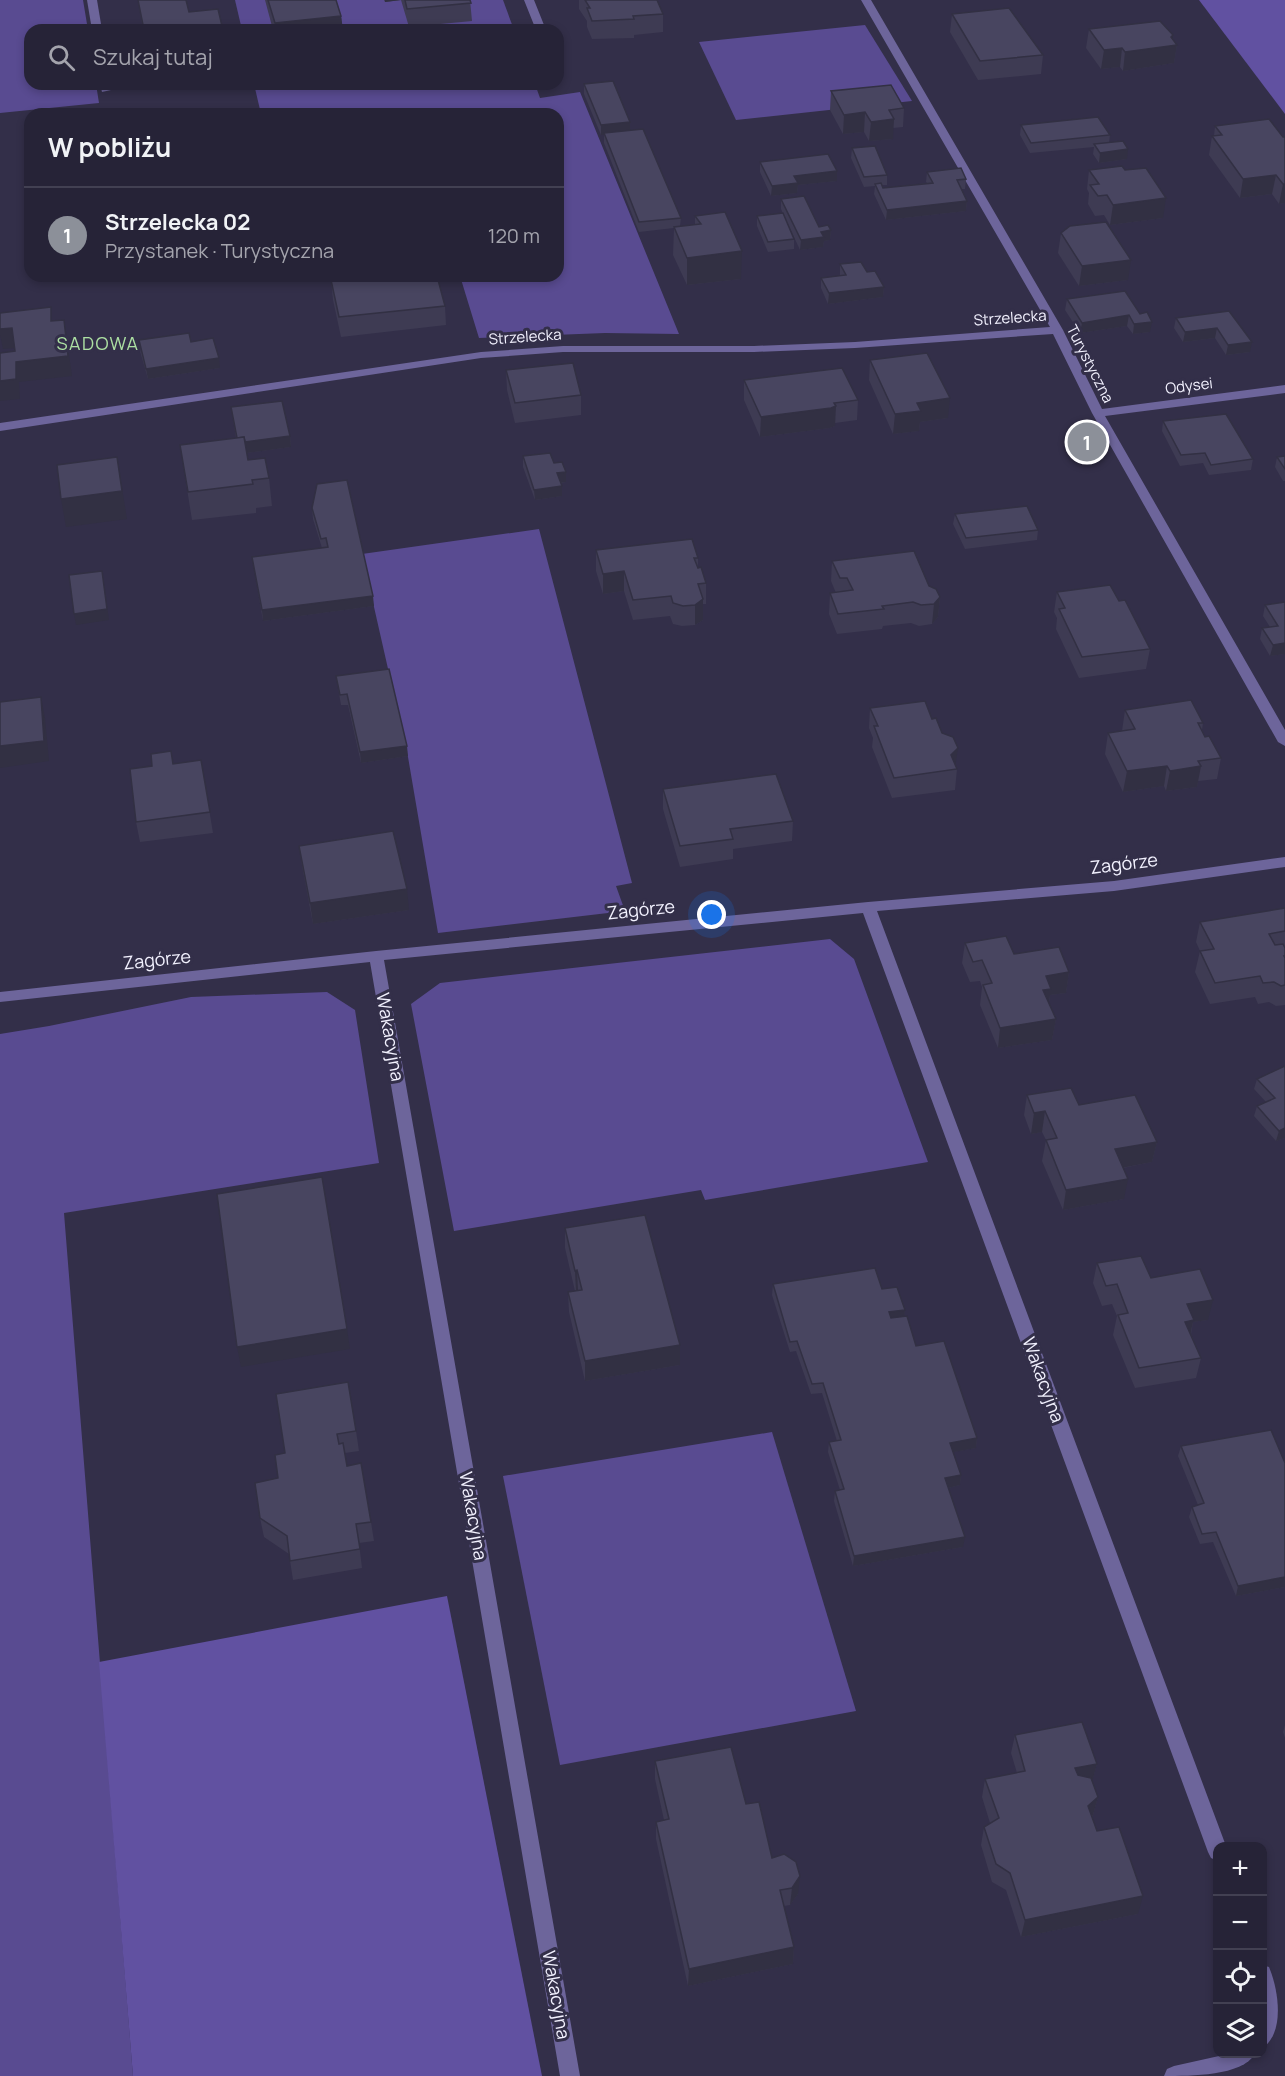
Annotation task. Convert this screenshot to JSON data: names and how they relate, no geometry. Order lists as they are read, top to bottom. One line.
{"streets":{"street":["Strzelecka","Turystyczna","Odysei","Zagórze","Wakacyjna"]},"crossings":[["Strzelecka","Turystyczna"],["Turystyczna","Odysei"],["Zagórze","Wakacyjna"]],"districts":["SADOWA"],"page":{"search":"Szukaj tutaj","heading":"W pobliżu","list":[{"mark":"1","name":"Strzelecka 02","note":"Przystanek · Turystyczna","value":"120 m"}],"pins":"1","map_buttons":["+","−"]}}
